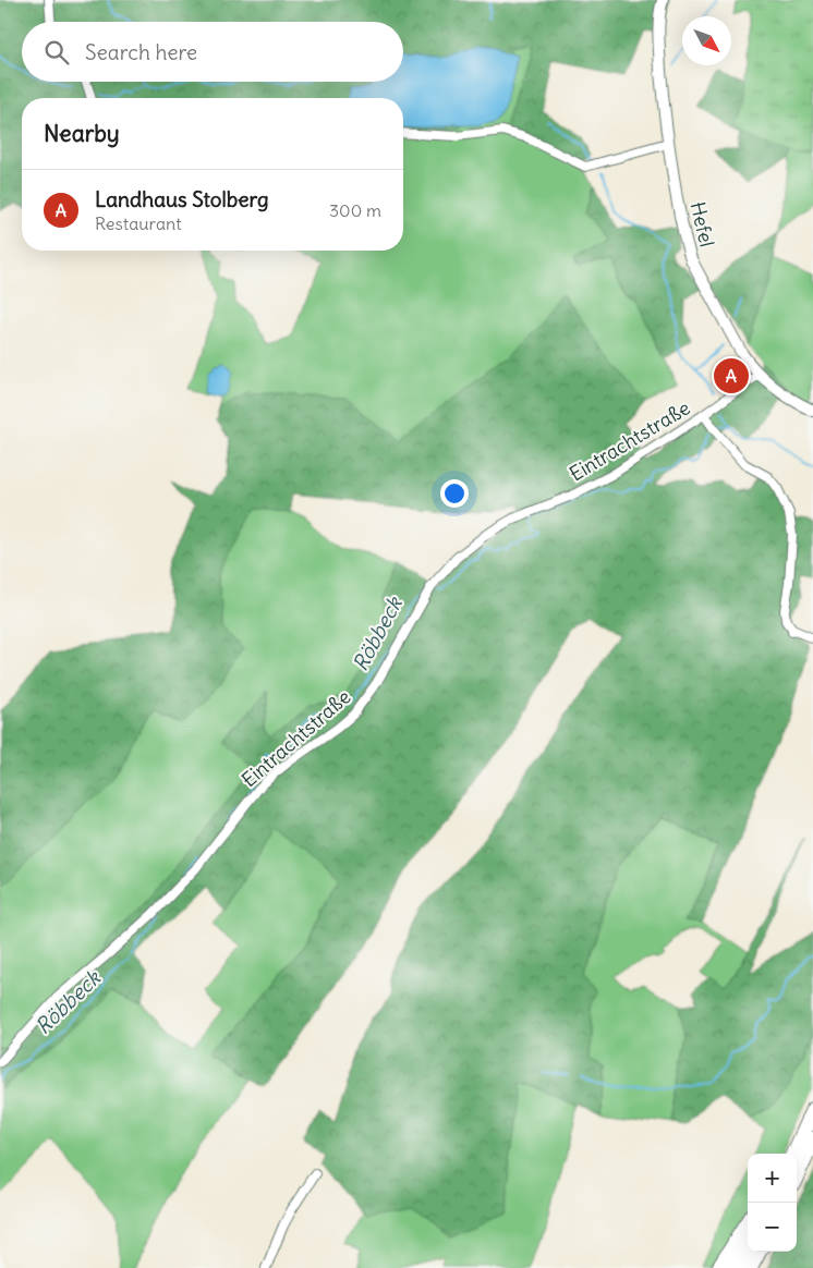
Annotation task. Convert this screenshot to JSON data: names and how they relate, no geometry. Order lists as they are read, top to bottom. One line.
{"streets":{"main road":["Hefel"],"street":["Eintrachtstraße"]},"crossings":[["Hefel","Eintrachtstraße"]],"water":["Röbbeck"],"north":"bottom right","page":{"search":"Search here","heading":"Nearby","list":[{"mark":"A","name":"Landhaus Stolberg","note":"Restaurant","value":"300 m"}],"pins":"A","map_buttons":["+","−"]}}
